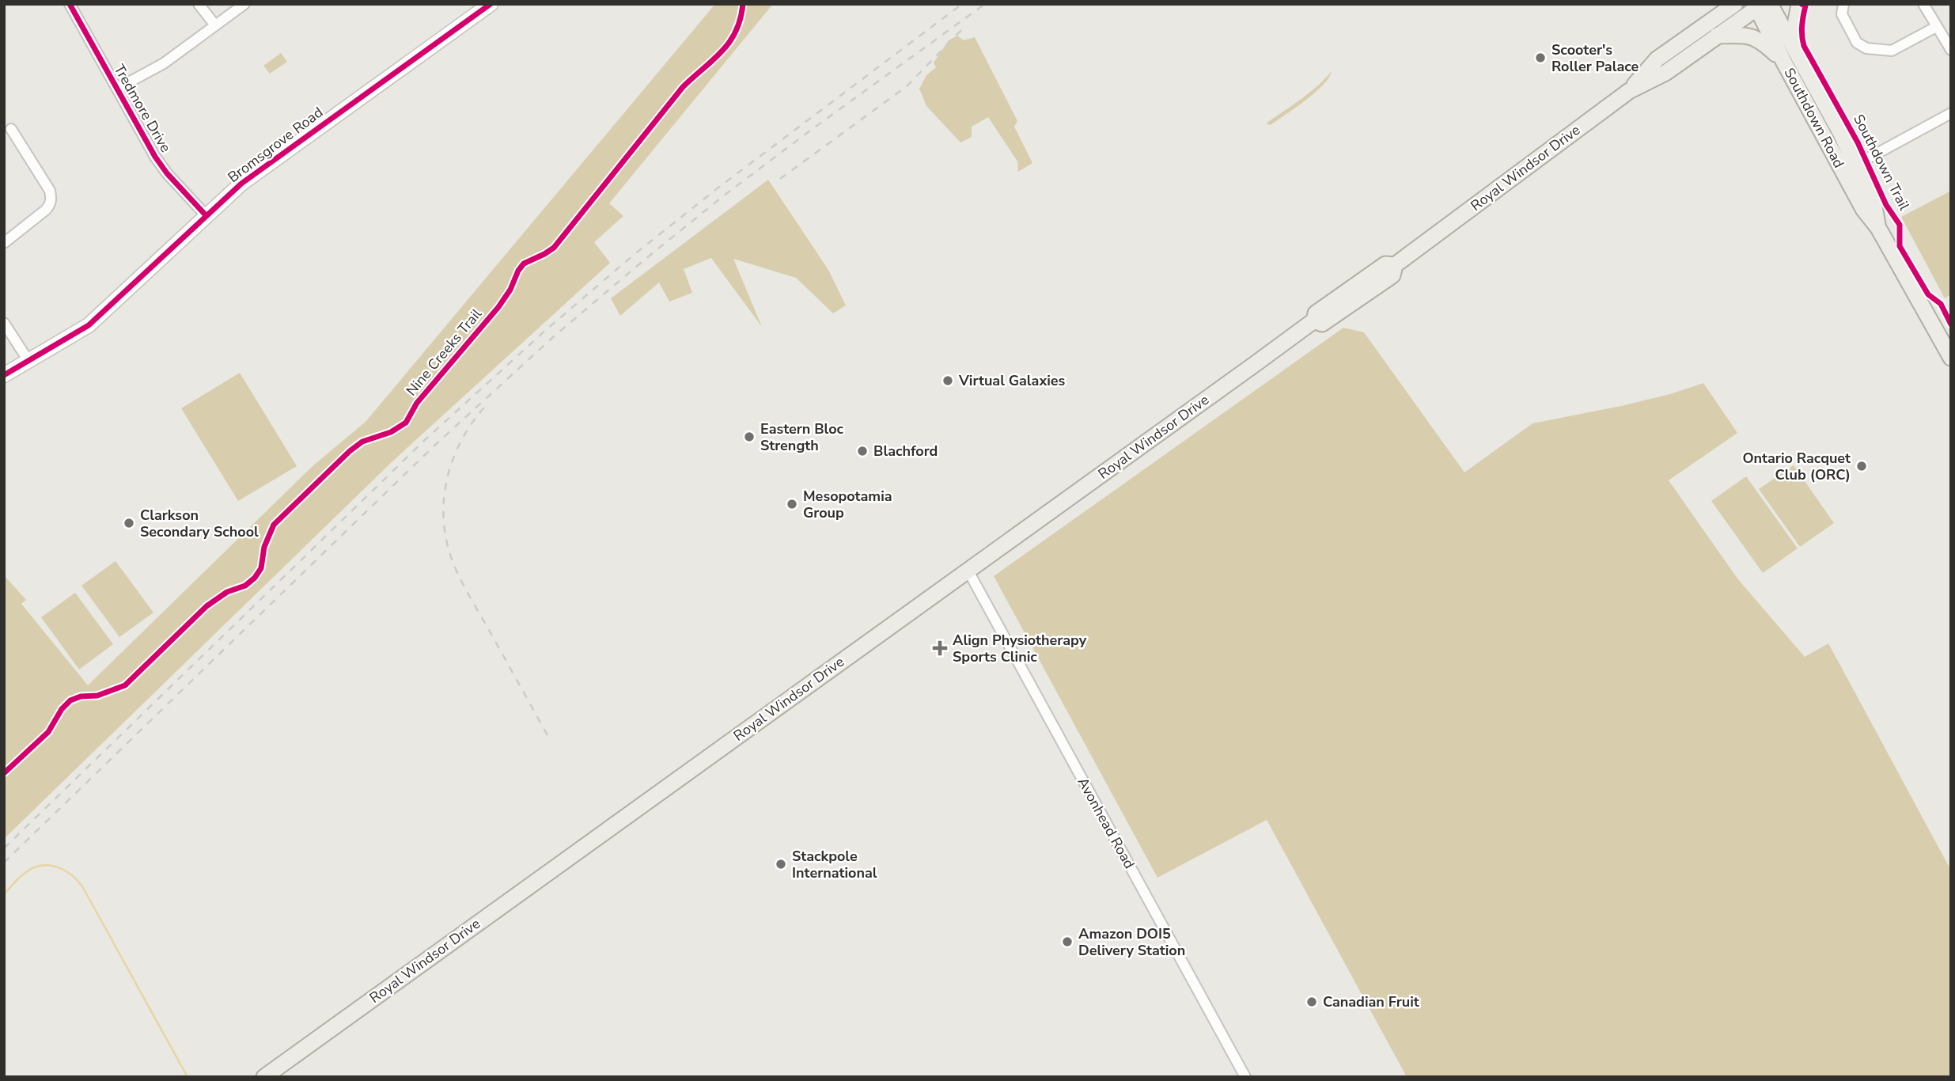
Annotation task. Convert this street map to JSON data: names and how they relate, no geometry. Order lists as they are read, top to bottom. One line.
{"streets":{"main road":["Southdown Road","Royal Windsor Drive"],"street":["Tredmore Drive","Bromsgrove Road","Avonhead Road"],"cycle path":["Southdown Trail","Nine Creeks Trail"]},"crossings":[["Tredmore Drive","Bromsgrove Road"],["Southdown Road","Royal Windsor Drive"],["Royal Windsor Drive","Avonhead Road"]],"places":{"other":["Scooter's Roller Palace","Virtual Galaxies","Eastern Bloc Strength","Blachford","Ontario Racquet Club (ORC)","Mesopotamia Group","Clarkson Secondary School","Stackpole International","Amazon DOI5 Delivery Station","Canadian Fruit"],"health":["Align Physiotherapy Sports Clinic"]}}
